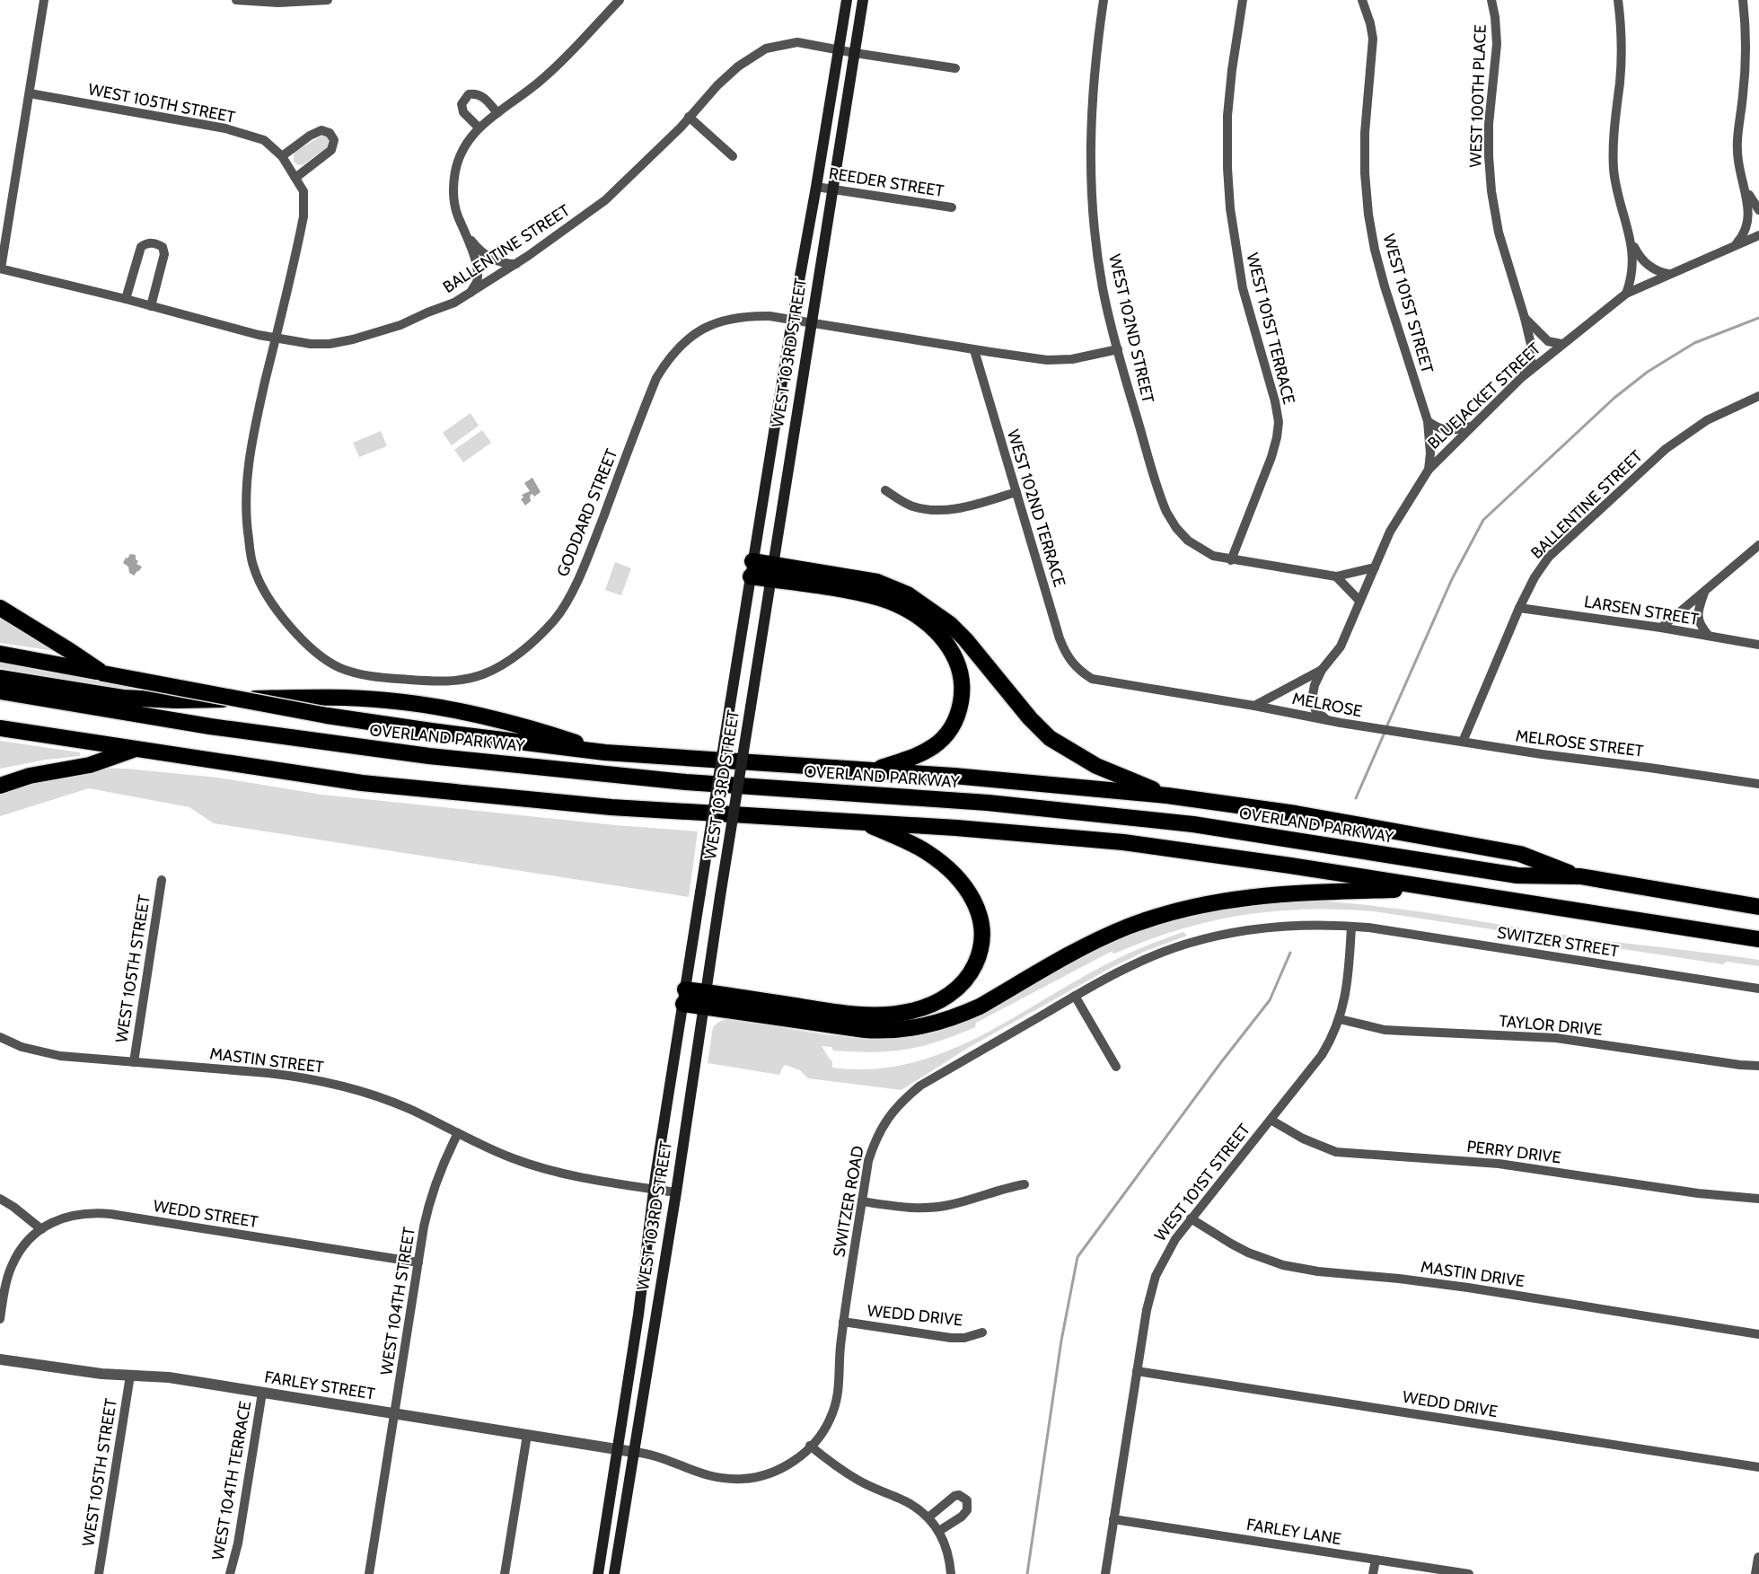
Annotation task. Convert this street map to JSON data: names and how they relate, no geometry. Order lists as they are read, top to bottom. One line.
{"streets":{"highway":["OVERLAND PARKWAY"],"main road":["WEST 103RD STREET"],"street":["WEST 100TH PLACE","WEST 105TH STREET","REEDER STREET","BALLENTINE STREET","WEST 101ST STREET","WEST 102ND STREET","WEST 101ST TERRACE","BLUEJACKET STREET","WEST 102ND TERRACE","GODDARD STREET","LARSEN STREET","MELROSE","MELROSE STREET","SWITZER STREET","TAYLOR DRIVE","MASTIN STREET","PERRY DRIVE","SWITZER ROAD","WEDD STREET","MASTIN DRIVE","WEST 104TH STREET","WEDD DRIVE","FARLEY STREET","WEST 104TH TERRACE","FARLEY LANE"]},"crossings":[["WEST 100TH PLACE","BLUEJACKET STREET"],["WEST 105TH STREET","BALLENTINE STREET"],["WEST 105TH STREET","GODDARD STREET"],["WEST 105TH STREET","MASTIN STREET"],["WEST 105TH STREET","FARLEY STREET"],["REEDER STREET","WEST 103RD STREET"],["BALLENTINE STREET","WEST 103RD STREET"],["BALLENTINE STREET","LARSEN STREET"],["BALLENTINE STREET","MELROSE STREET"],["WEST 101ST STREET","BLUEJACKET STREET"],["WEST 101ST STREET","SWITZER STREET"],["WEST 101ST STREET","TAYLOR DRIVE"],["WEST 101ST STREET","PERRY DRIVE"],["WEST 101ST STREET","SWITZER ROAD"],["WEST 101ST STREET","MASTIN DRIVE"],["WEST 101ST STREET","WEDD DRIVE"],["WEST 101ST STREET","FARLEY LANE"],["WEST 102ND STREET","WEST 101ST TERRACE"],["WEST 102ND STREET","GODDARD STREET"],["WEST 103RD STREET","GODDARD STREET"],["WEST 103RD STREET","MASTIN STREET"],["WEST 103RD STREET","SWITZER ROAD"],["WEST 103RD STREET","FARLEY STREET"],["BLUEJACKET STREET","WEST 102ND TERRACE"],["BLUEJACKET STREET","MELROSE"],["WEST 102ND TERRACE","GODDARD STREET"],["WEST 102ND TERRACE","MELROSE"],["MELROSE","MELROSE STREET"],["SWITZER STREET","SWITZER ROAD"],["MASTIN STREET","WEST 104TH STREET"],["SWITZER ROAD","WEDD DRIVE"],["SWITZER ROAD","FARLEY STREET"],["WEDD STREET","WEST 104TH STREET"],["WEST 104TH STREET","FARLEY STREET"],["FARLEY STREET","WEST 104TH TERRACE"]]}
